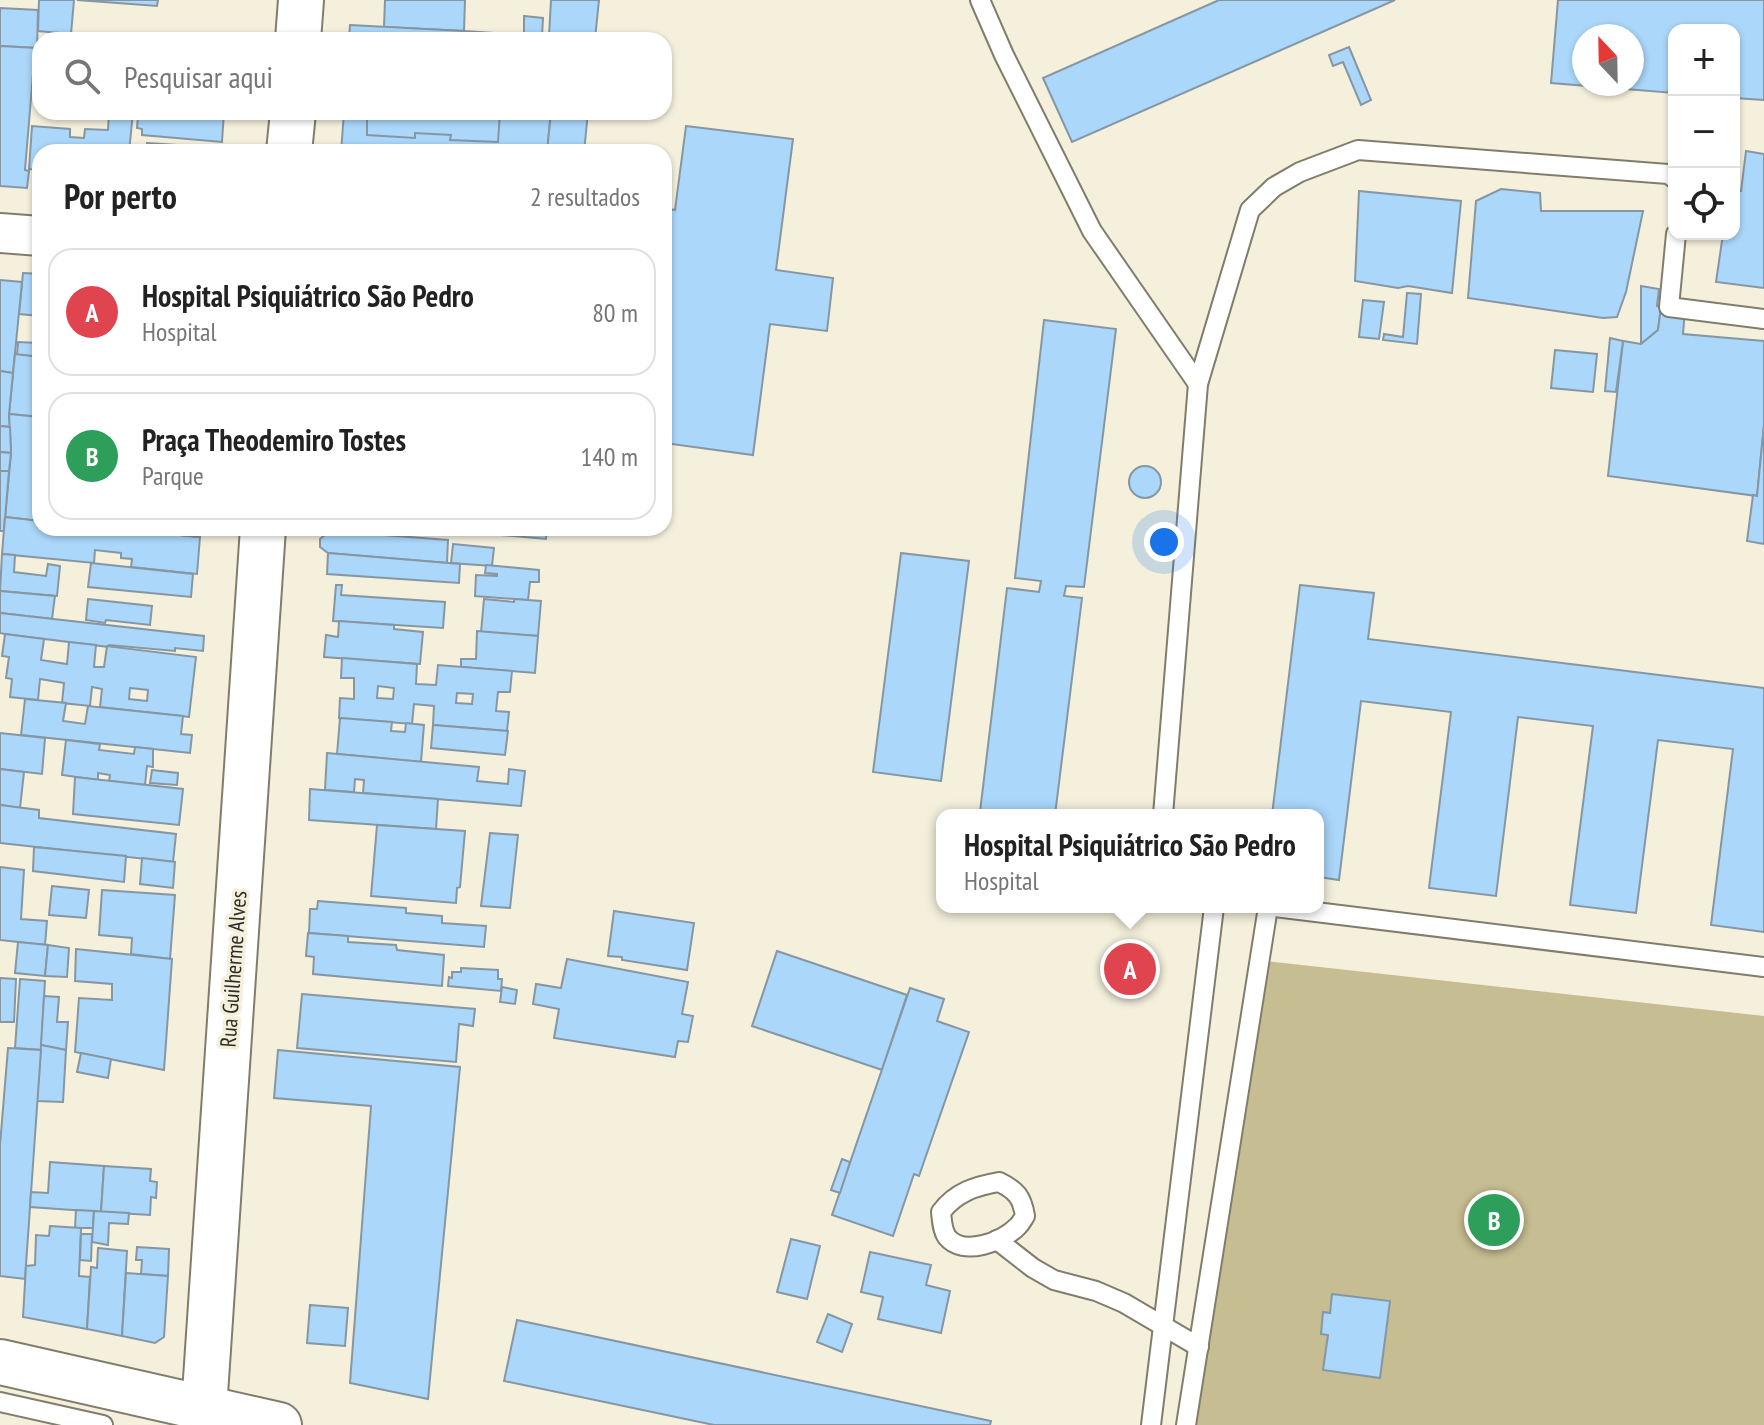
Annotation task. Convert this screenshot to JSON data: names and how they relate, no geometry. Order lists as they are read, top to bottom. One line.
{"streets":{"main road":["Rua Guilherme Alves"]},"north":"top","page":{"map_buttons":["+","−"],"search":"Pesquisar aqui","heading":["Por perto","2 resultados"],"list":[{"mark":"A","name":"Hospital Psiquiátrico São Pedro","note":"Hospital","value":"80 m"},{"mark":"B","name":"Praça Theodemiro Tostes","note":"Parque","value":"140 m"}],"popup":["Hospital Psiquiátrico São Pedro","Hospital"],"pins":["A","B"]}}
